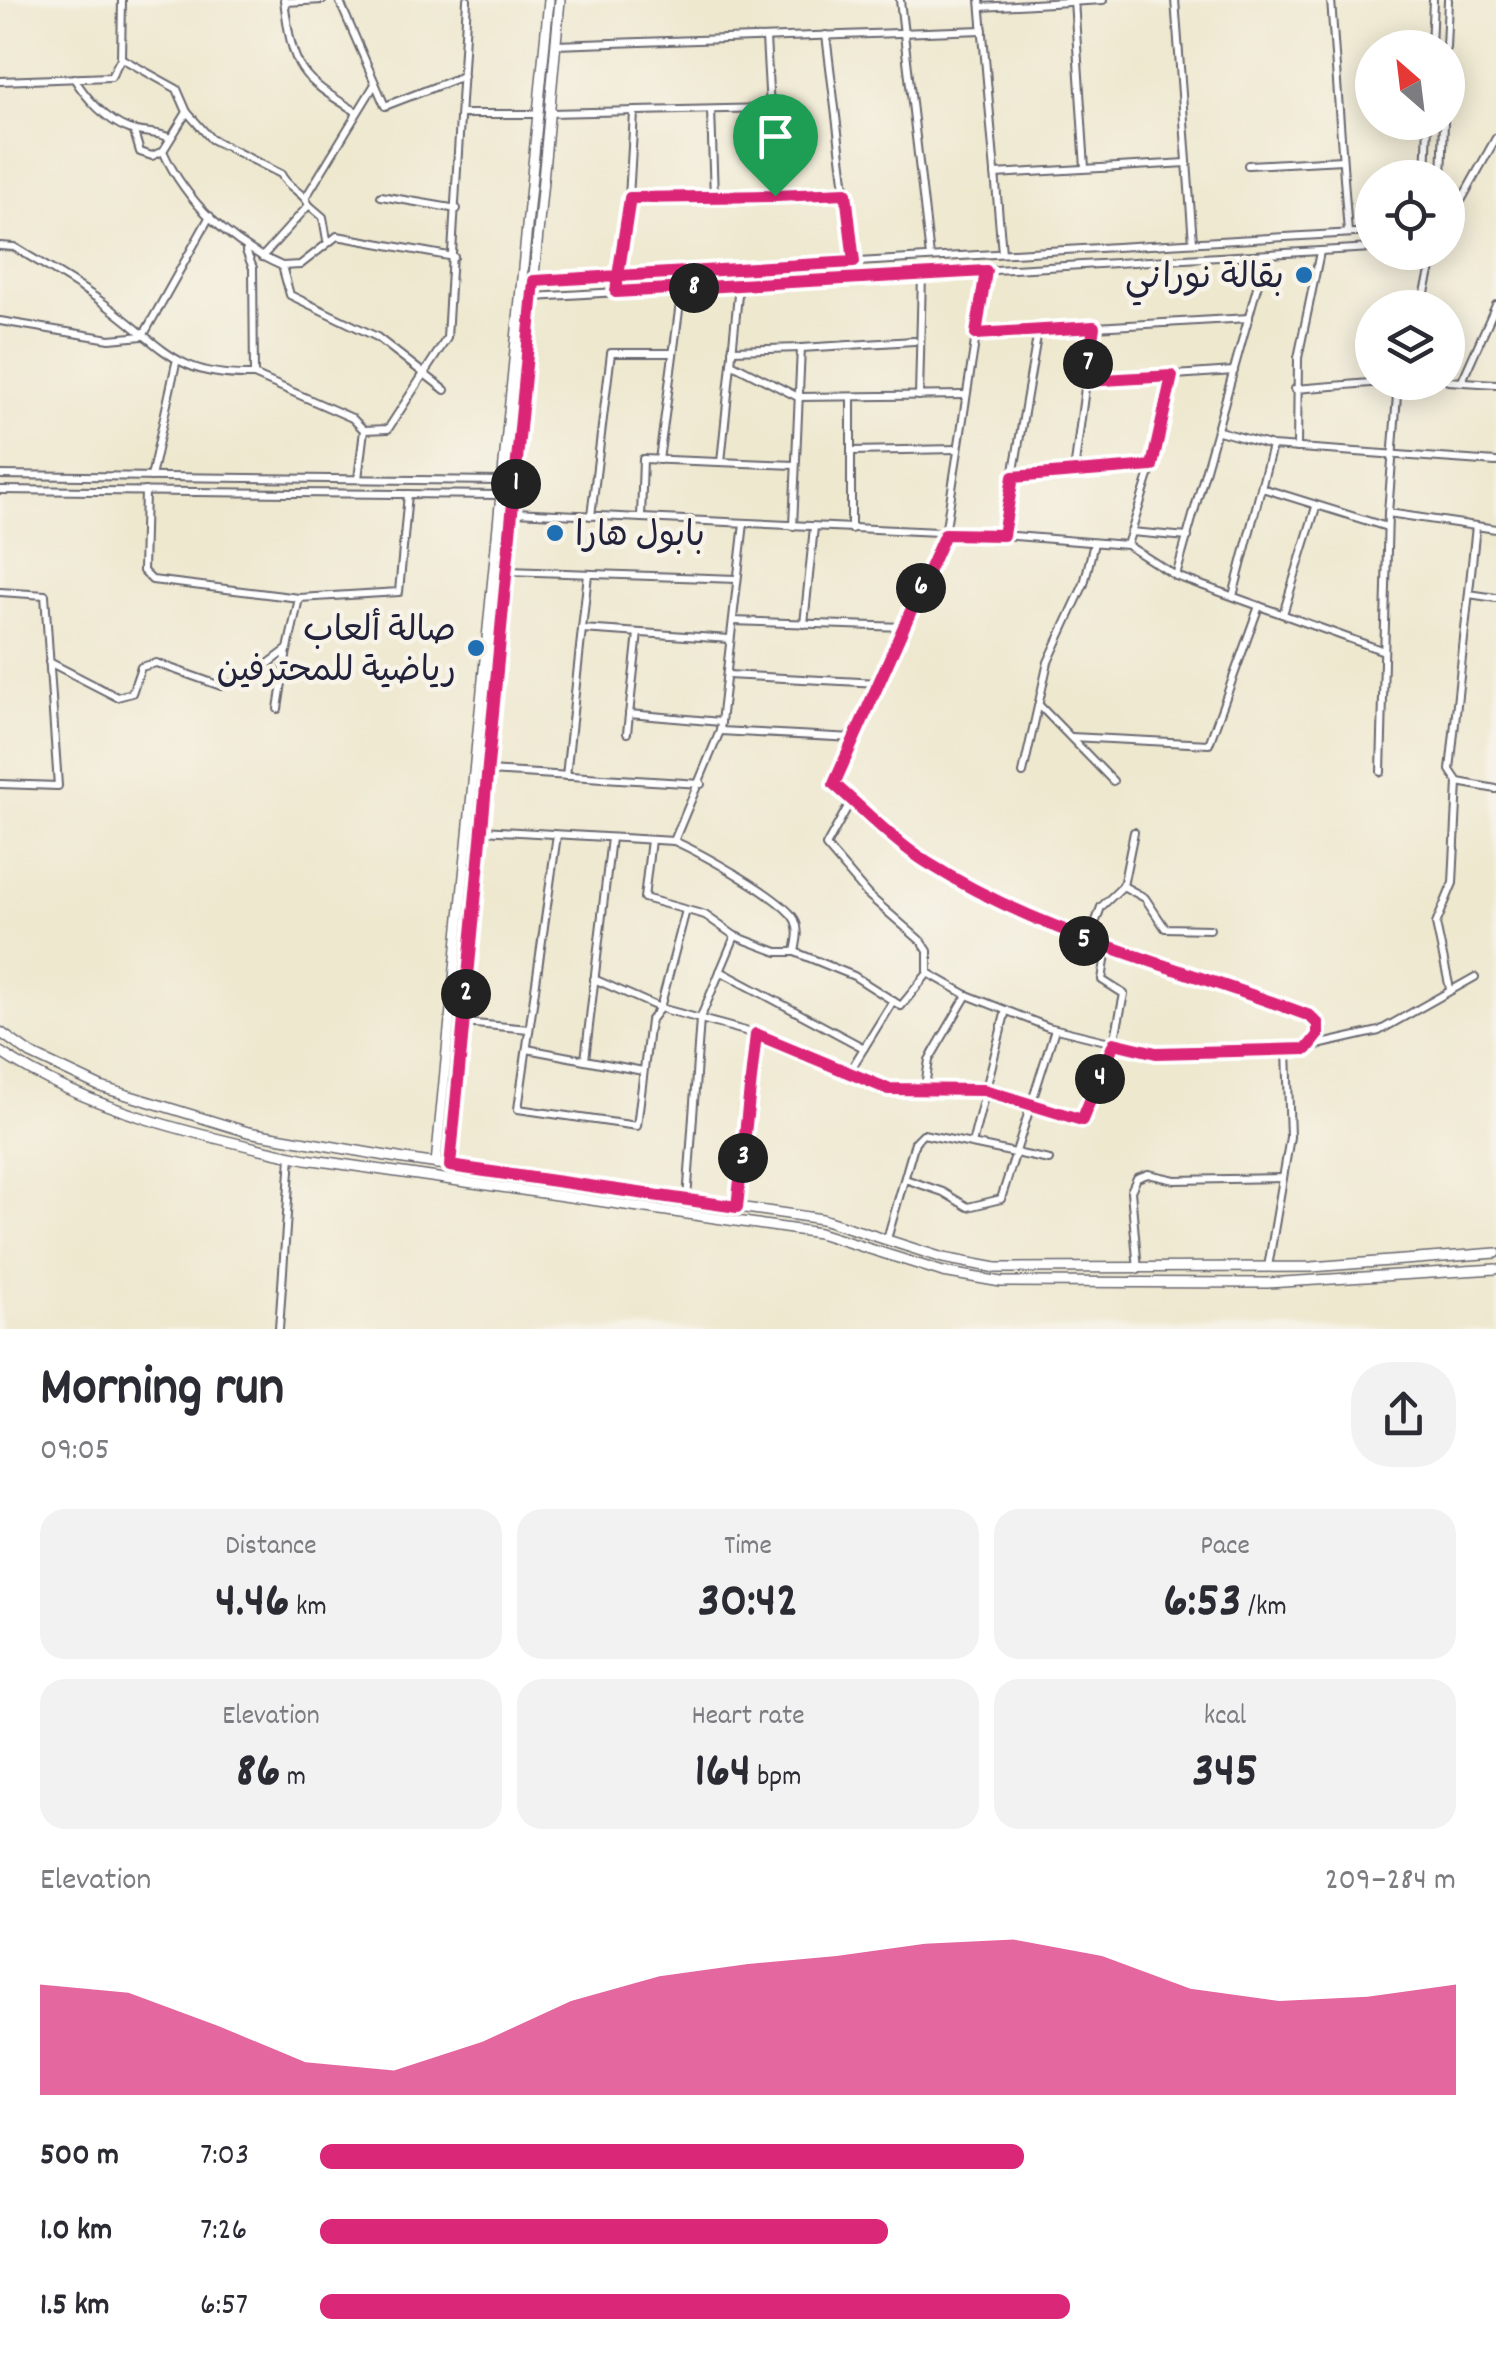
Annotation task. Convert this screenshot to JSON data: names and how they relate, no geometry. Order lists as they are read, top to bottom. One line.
{"places":["بقالة نوراني","بابول هارا","صالة ألعاب رياضية للمحترفين"],"north":"top left","page":{"pins":["8","7","1","6","5","2","4","3"],"heading":["Morning run","09:05"],"stats":[["Distance","4.46 km"],["Time","30:42"],["Pace","6:53 /km"],["Elevation","86 m"],["Heart rate","164 bpm"],["kcal","345"]],"chart":["Elevation","209–284 m"],"list":[{"name":"500 m","note":"7:03"},{"name":"1.0 km","note":"7:26"},{"name":"1.5 km","note":"6:57"}]}}
